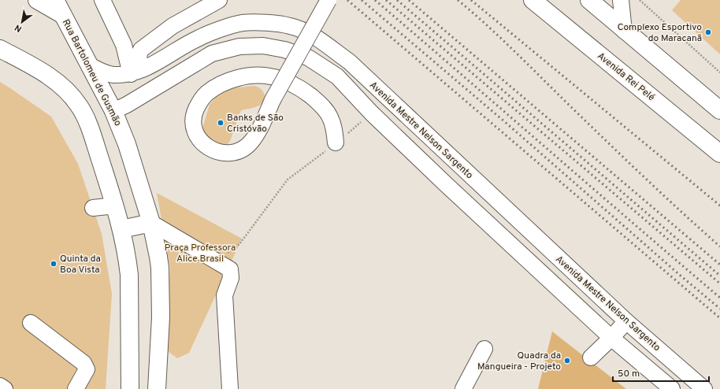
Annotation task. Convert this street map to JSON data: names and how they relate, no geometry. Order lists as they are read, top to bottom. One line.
{"streets":{"main road":["Rua Bartolomeu de Gusmão","Avenida Rei Pelé"],"street":["Avenida Mestre Nelson Sargento"]},"crossings":[["Rua Bartolomeu de Gusmão","Avenida Mestre Nelson Sargento"]],"parks":["Praça Professora Alice Brasil"],"places":["Complexo Esportivo do Maracanã","Banks de São Cristóvão","Quinta da Boa Vista","Quadra da Mangueira - Projeto"],"scale_bar":"50 m","north":"bottom left"}
